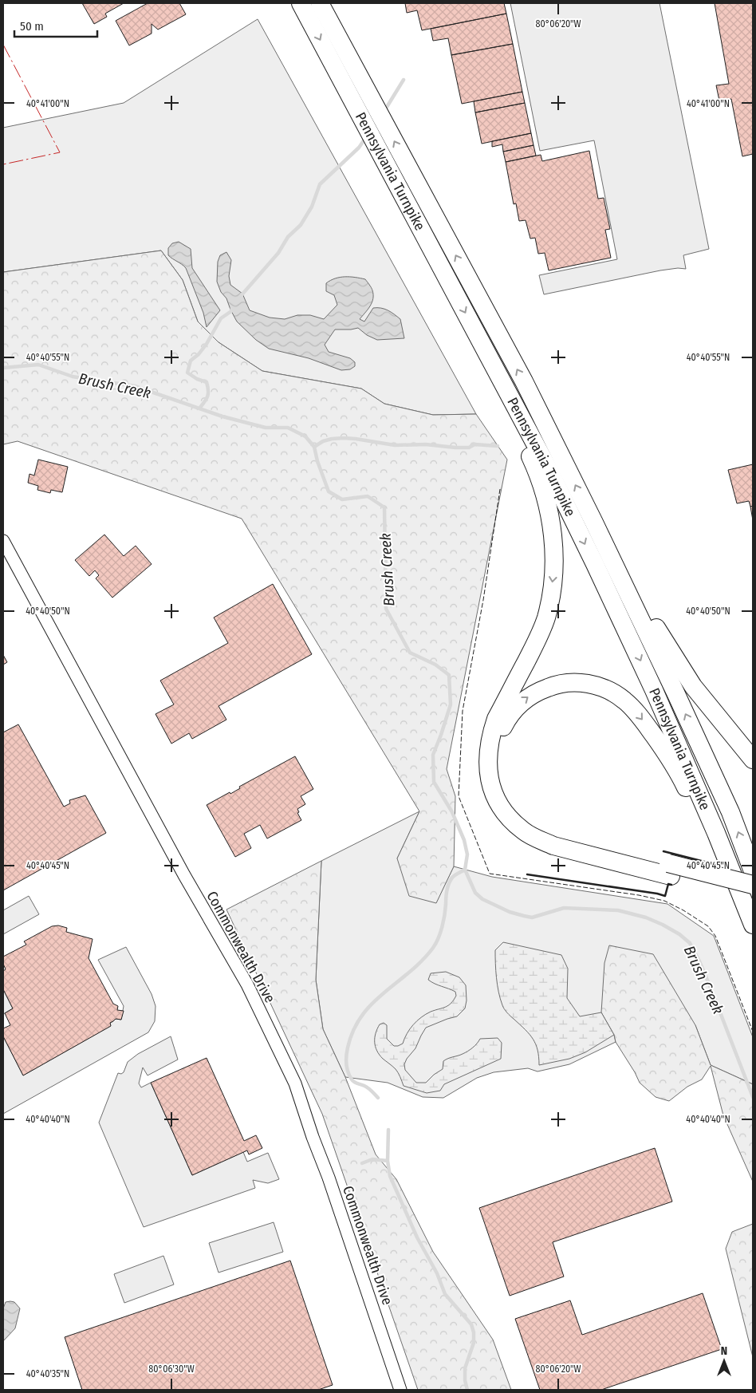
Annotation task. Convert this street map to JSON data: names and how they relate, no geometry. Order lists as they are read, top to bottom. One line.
{"streets":{"highway":["Pennsylvania Turnpike"],"street":["Commonwealth Drive"]},"water":["Brush Creek"],"scale_bar":"50 m","north":"top","coordinates":["80°06'20\"W","40°41'00\"N","40°40'55\"N","40°40'50\"N","40°40'45\"N","40°40'40\"N","80°06'30\"W","40°40'35\"N"]}
